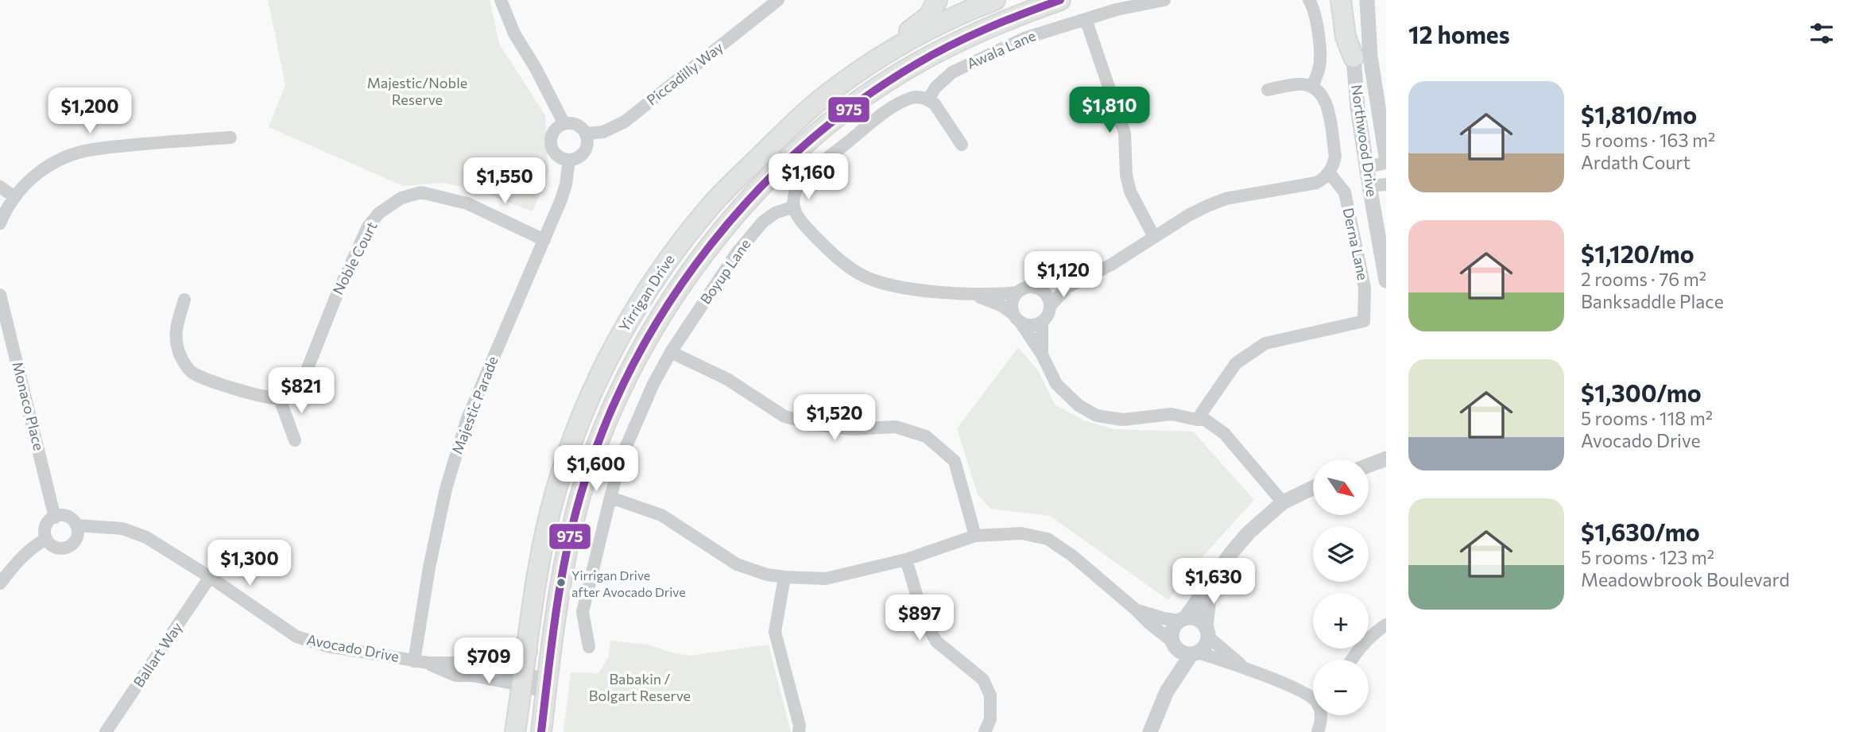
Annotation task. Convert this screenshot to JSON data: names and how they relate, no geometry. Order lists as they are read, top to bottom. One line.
{"streets":{"main road":["Yirrigan Drive"],"street":["Awala Lane","Piccadilly Way","Northwood Drive","Derna Lane","Noble Court","Boyup Lane","Majestic Parade","Monaco Place","Avocado Drive","Ballart Way"]},"crossings":[["Piccadilly Way","Majestic Parade"],["Noble Court","Majestic Parade"],["Yirrigan Drive","Avocado Drive"],["Majestic Parade","Avocado Drive"],["Monaco Place","Avocado Drive"],["Avocado Drive","Ballart Way"]],"parks":["Majestic/Noble Reserve","Babakin / Bolgart Reserve"],"places":["Yirrigan Drive after Avocado Drive"],"lines":["transit line 975"],"north":"bottom right","page":{"heading":"12 homes","list":[{"name":"$1,810/mo","note":"5 rooms · 163 m² · Ardath Court"},{"name":"$1,120/mo","note":"2 rooms · 76 m² · Banksaddle Place"},{"name":"$1,300/mo","note":"5 rooms · 118 m² · Avocado Drive"},{"name":"$1,630/mo","note":"5 rooms · 123 m² · Meadowbrook Boulevard"}],"price":["$1,810","$1,200","$1,160","$1,550","$1,120","$821","$1,520","$1,600","$1,300","$1,630","$897","$709"],"map_buttons":["+","−"]}}
